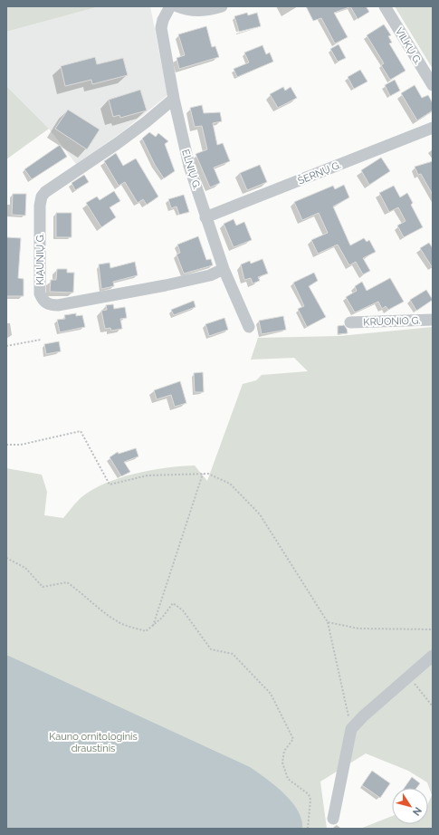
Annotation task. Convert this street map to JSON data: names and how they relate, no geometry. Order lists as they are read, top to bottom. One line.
{"streets":{"street":["VILKŲ G.","ELNIŲ G.","ŠERNŲ G.","KIAUNIŲ G.","KRUONIO G."]},"crossings":[["ELNIŲ G.","ŠERNŲ G."],["ELNIŲ G.","KIAUNIŲ G."]],"parks":["Kauno ornitologinis draustinis"],"north":"bottom right"}
